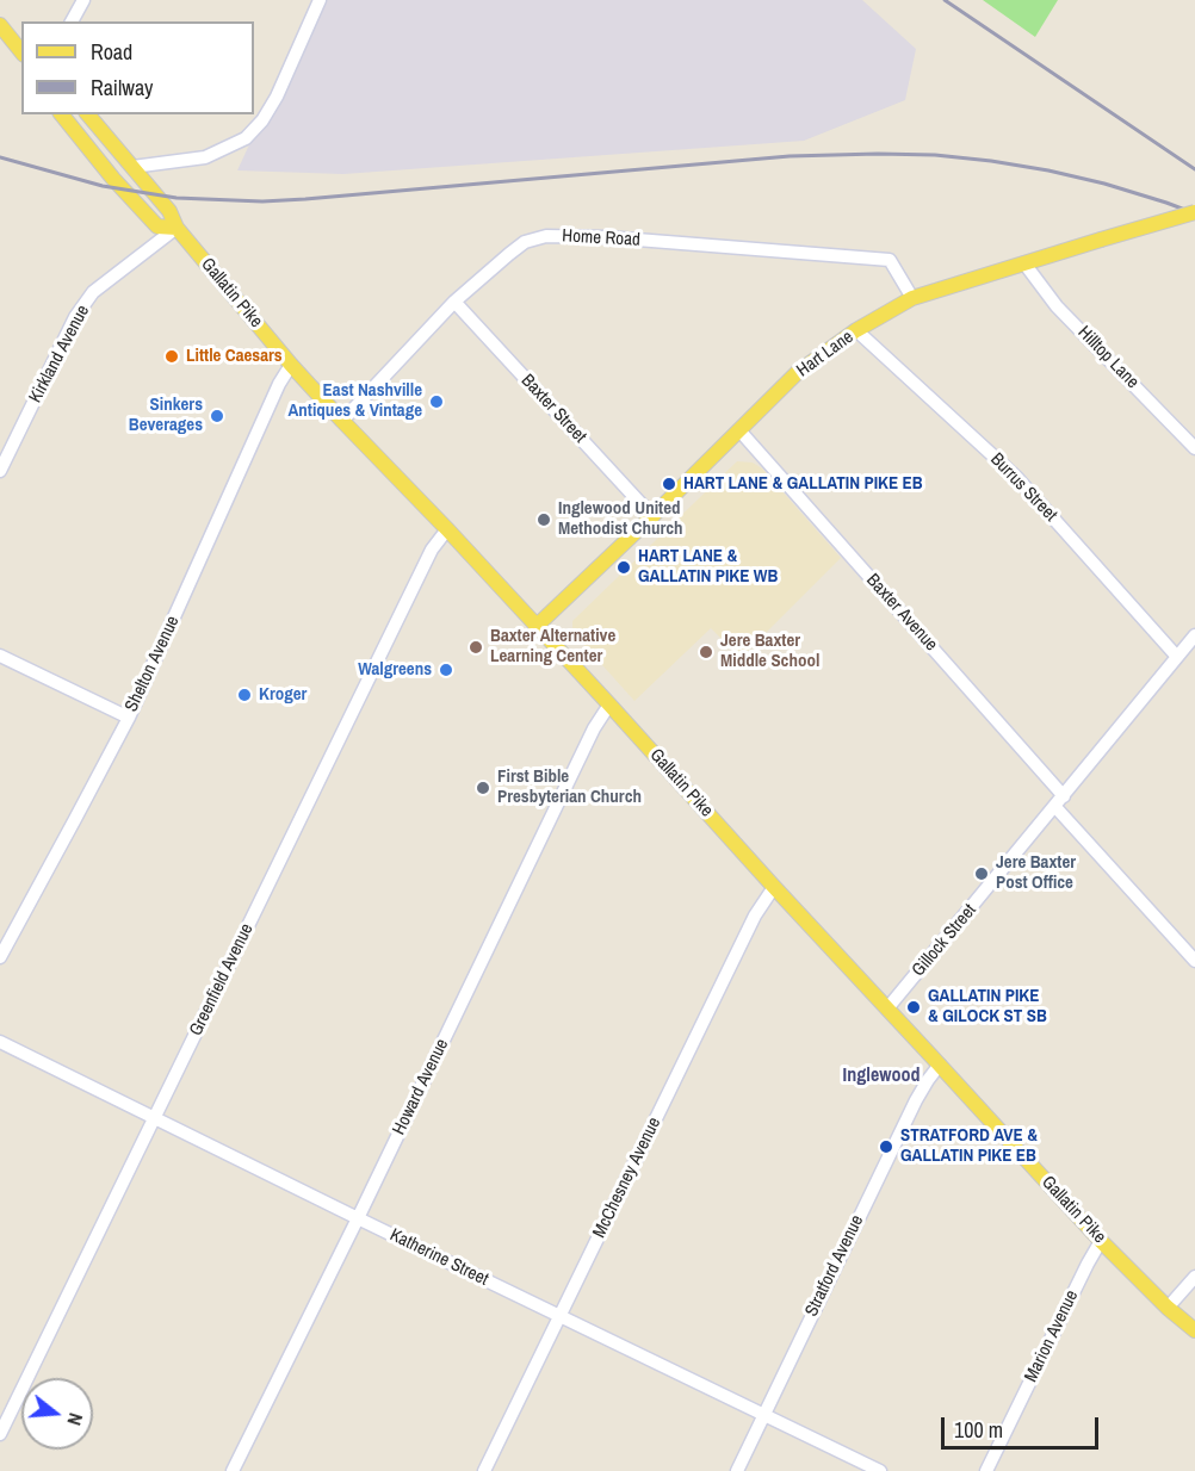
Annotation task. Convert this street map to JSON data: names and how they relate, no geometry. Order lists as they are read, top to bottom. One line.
{"streets":{"main road":["Gallatin Pike","Hart Lane"],"street":["Home Road","Kirkland Avenue","Hilltop Lane","Baxter Street","Burrus Street","Baxter Avenue","Shelton Avenue","Gillock Street","Greenfield Avenue","Howard Avenue","McChesney Avenue","Katherine Street","Stratford Avenue","Marion Avenue"]},"crossings":[["Home Road","Gallatin Pike"],["Home Road","Hart Lane"],["Home Road","Baxter Street"],["Gallatin Pike","Kirkland Avenue"],["Gallatin Pike","Hart Lane"],["Gallatin Pike","Shelton Avenue"],["Gallatin Pike","Gillock Street"],["Gallatin Pike","Greenfield Avenue"],["Gallatin Pike","Howard Avenue"],["Gallatin Pike","McChesney Avenue"],["Gallatin Pike","Stratford Avenue"],["Gallatin Pike","Marion Avenue"],["Hart Lane","Hilltop Lane"],["Hart Lane","Baxter Street"],["Hart Lane","Burrus Street"],["Hart Lane","Baxter Avenue"],["Burrus Street","Gillock Street"],["Baxter Avenue","Gillock Street"],["Greenfield Avenue","Katherine Street"],["Howard Avenue","Katherine Street"],["McChesney Avenue","Katherine Street"],["Katherine Street","Stratford Avenue"]],"districts":["Inglewood"],"places":["Little Caesars","East Nashville Antiques & Vintage","Sinkers Beverages","HART LANE & GALLATIN PIKE EB","Inglewood United Methodist Church","HART LANE & GALLATIN PIKE WB","Baxter Alternative Learning Center","Jere Baxter Middle School","Walgreens","Kroger","First Bible Presbyterian Church","Jere Baxter Post Office","GALLATIN PIKE & GILOCK ST SB","STRATFORD AVE & GALLATIN PIKE EB"],"legend":["Road","Railway"],"scale_bar":"100 m","north":"right"}
